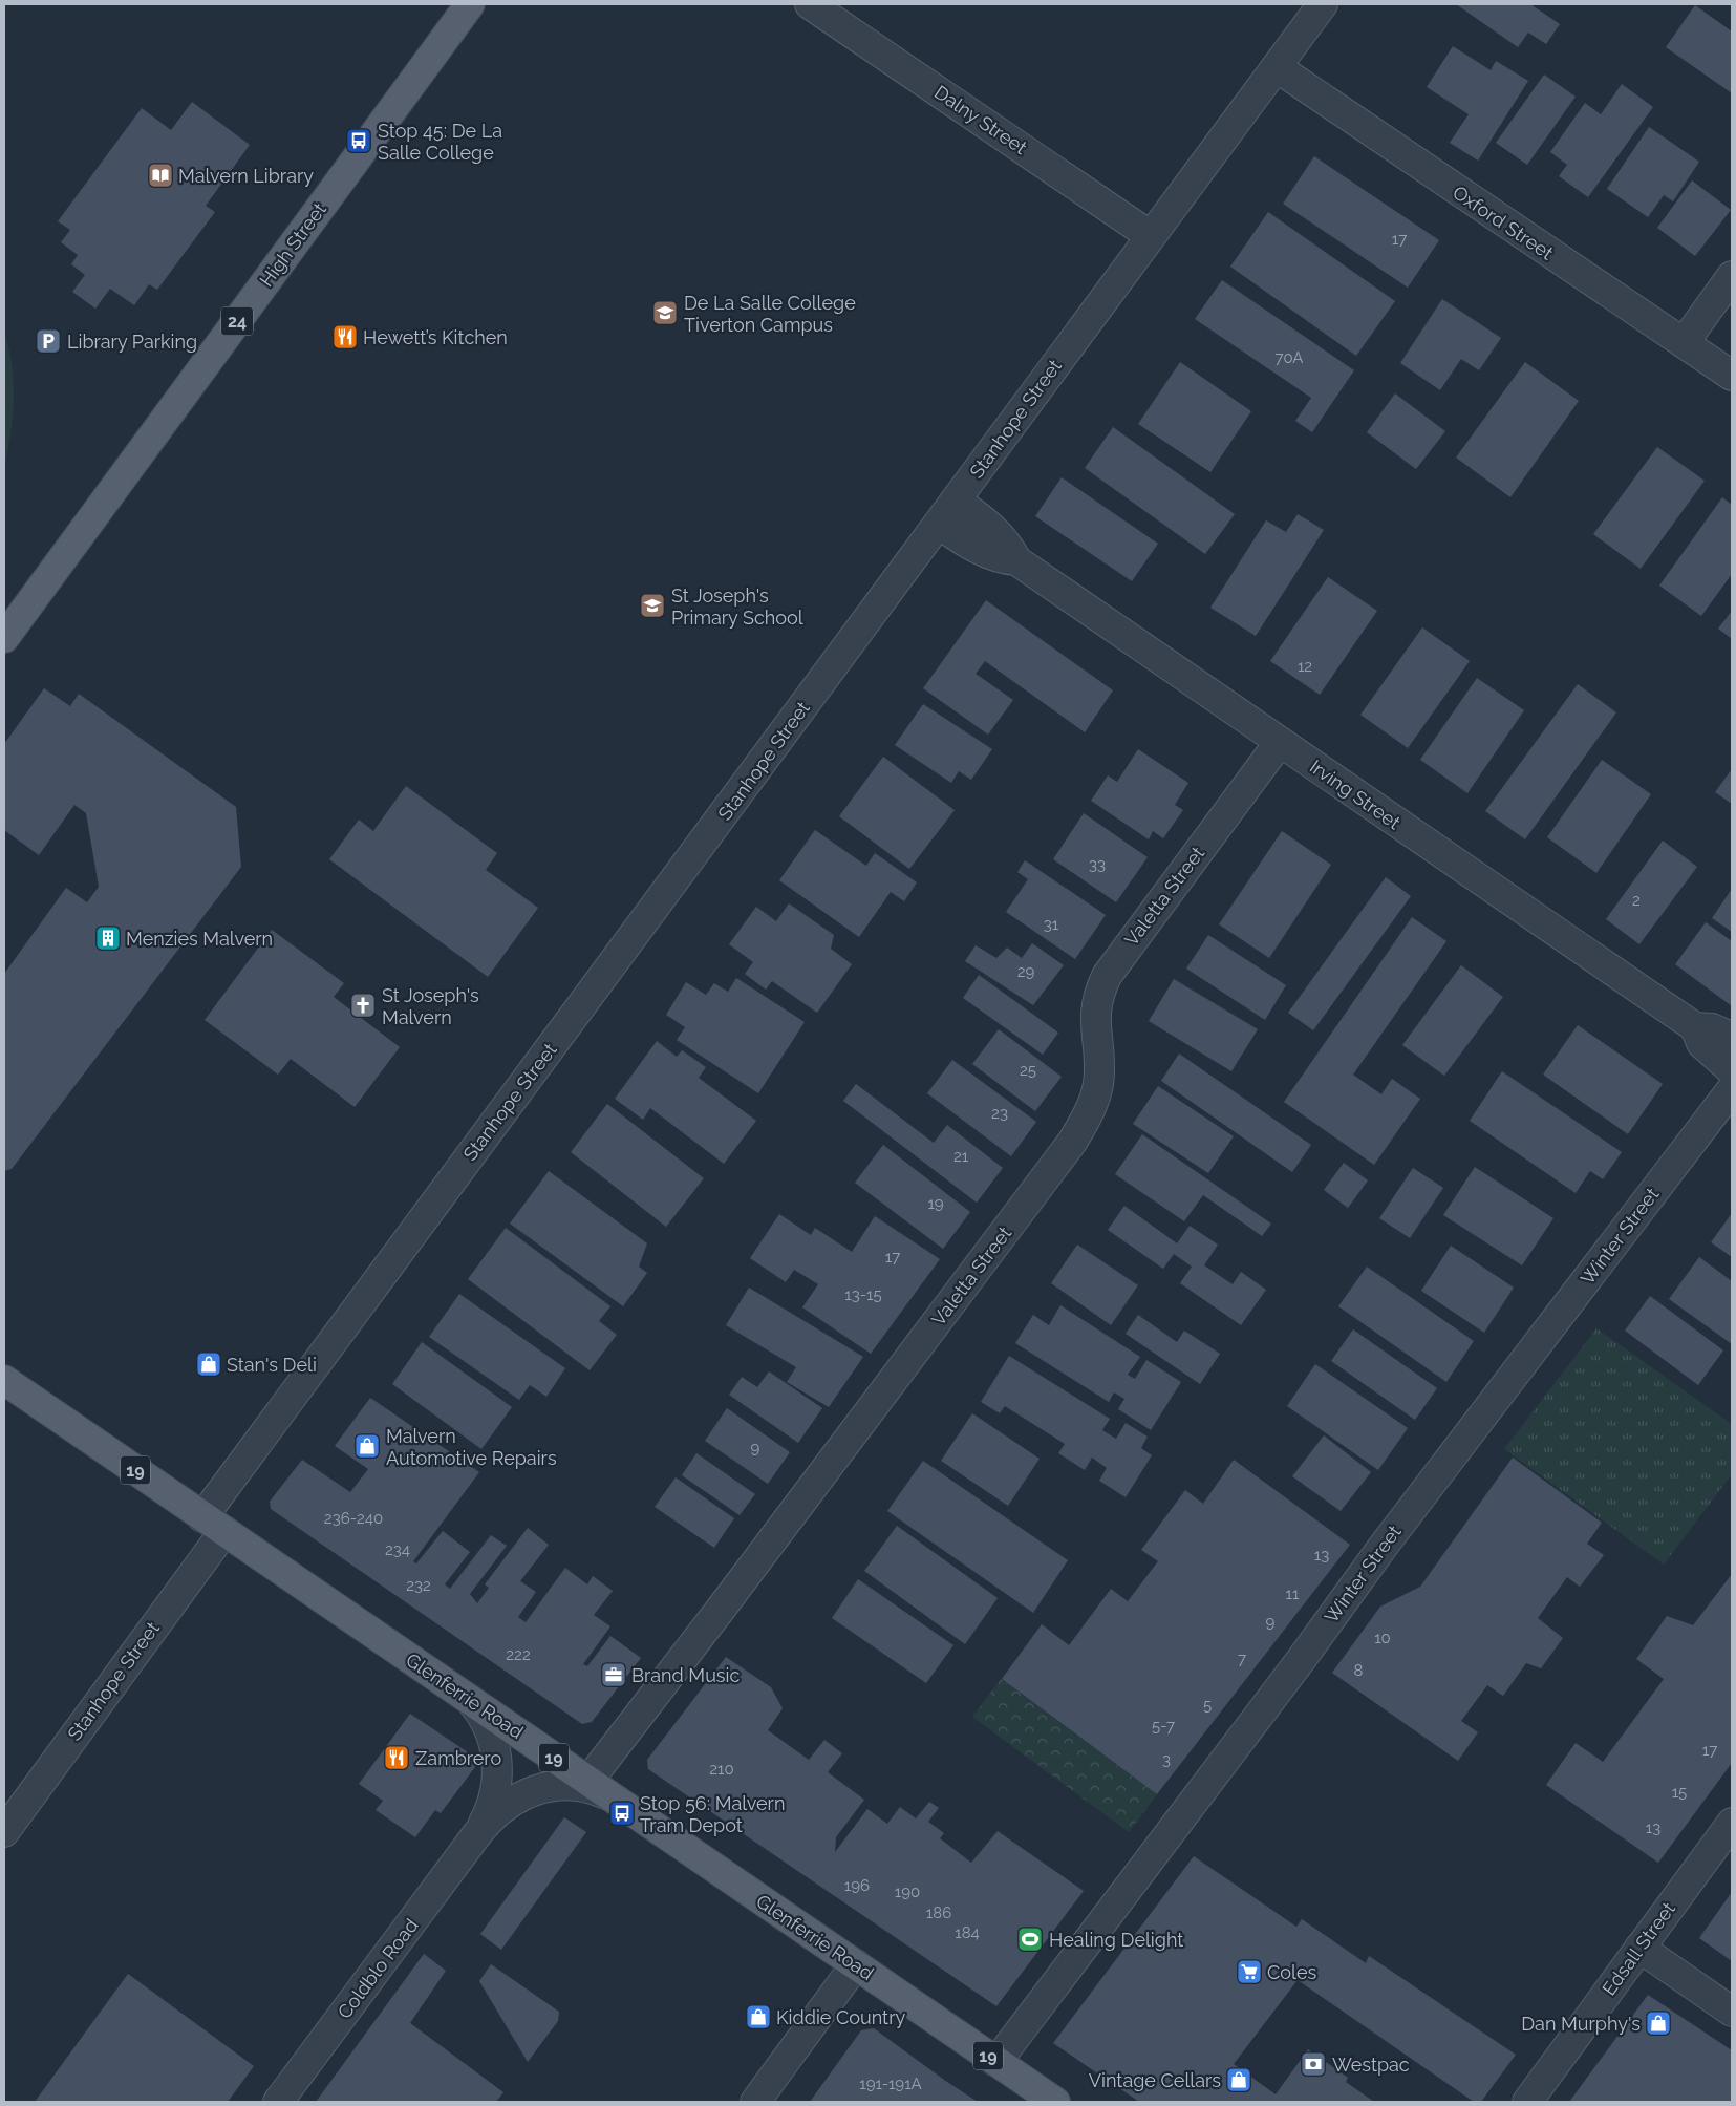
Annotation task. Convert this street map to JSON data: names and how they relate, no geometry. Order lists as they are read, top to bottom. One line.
{"streets":{"main road":["High Street","24","19","Glenferrie Road"],"street":["Dalny Street","Oxford Street","Stanhope Street","Irving Street","Valetta Street","Winter Street","Edsall Street","Coldblo Road"]},"crossings":[["Dalny Street","Stanhope Street"],["Oxford Street","Stanhope Street"],["Stanhope Street","Irving Street"],["Stanhope Street","Glenferrie Road"],["Irving Street","Valetta Street"],["Valetta Street","Glenferrie Road"],["Winter Street","Glenferrie Road"],["Glenferrie Road","Coldblo Road"]],"places":{"bus stop":["Stop 45: De La Salle College","Stop 56: Malvern Tram Depot"],"library":["Malvern Library"],"school or university":["De La Salle College Tiverton Campus","St Joseph's Primary School"],"restaurant":["Hewett’s Kitchen","Zambrero"],"parking":["Library Parking"],"building":["Menzies Malvern"],"church":["St Joseph's Malvern"],"shop":["Stan's Deli","Malvern Automotive Repairs","Kiddie Country","Dan Murphy's","Vintage Cellars"],"office":["Brand Music"],"sports":["Healing Delight"],"supermarket":["Coles"],"bank":["Westpac"]},"house_numbers":["17","70A","12","33","2","31","29","25","23","21","19","17","13-15","9","236-240","234","13","232","11","9","10","222","7","8","5","5-7","17","3","210","15","13","196","190","186","184","191-191A"]}
